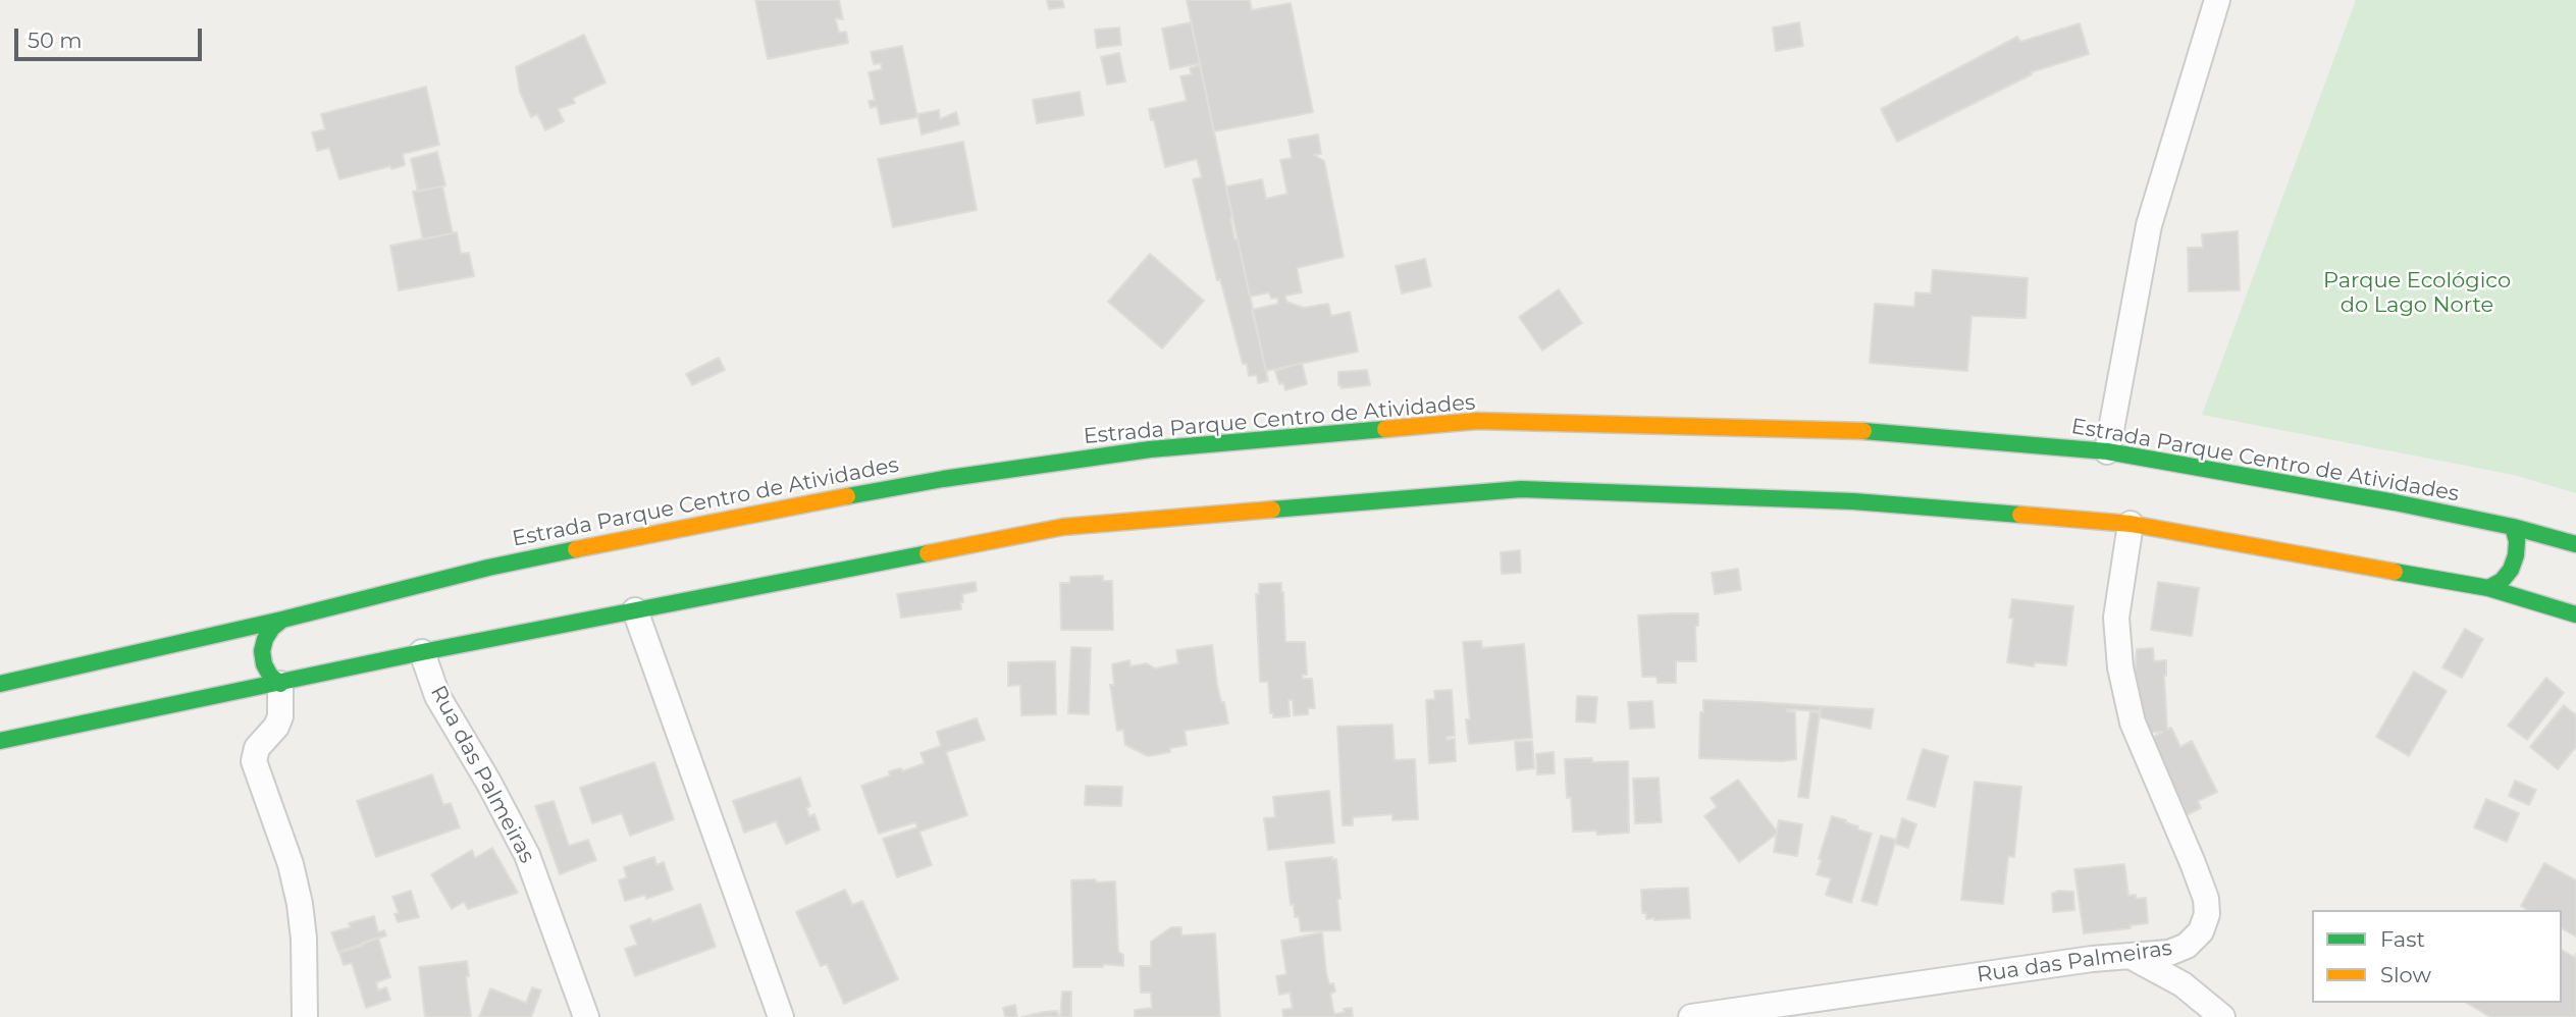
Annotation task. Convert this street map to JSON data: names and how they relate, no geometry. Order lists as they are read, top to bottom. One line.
{"streets":{"main road":["Estrada Parque Centro de Atividades"],"street":["Rua das Palmeiras"]},"parks":["Parque Ecológico do Lago Norte"],"legend":["Fast","Slow"],"scale_bar":"50 m"}
